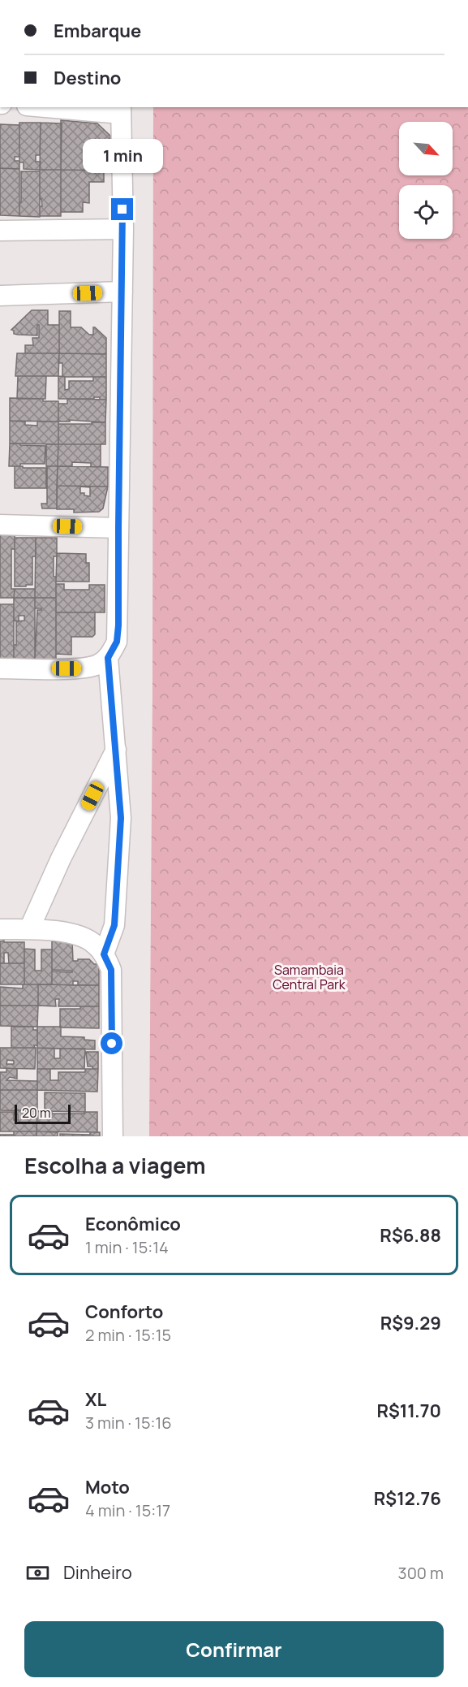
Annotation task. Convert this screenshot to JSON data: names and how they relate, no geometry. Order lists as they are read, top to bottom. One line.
{"parks":["Samambaia Central Park"],"scale_bar":"20 m","north":"bottom right","page":{"banner":["Embarque","Destino"],"bubble":"1 min","scale":"20 m","heading":"Escolha a viagem","list":[{"name":"Econômico","note":"1 min · 15:14","value":"R$6.88"},{"name":"Conforto","note":"2 min · 15:15","value":"R$9.29"},{"name":"XL","note":"3 min · 15:16","value":"R$11.70"},{"name":"Moto","note":"4 min · 15:17","value":"R$12.76"}],"pay":["Dinheiro","300 m"],"buttons":"Confirmar"}}
